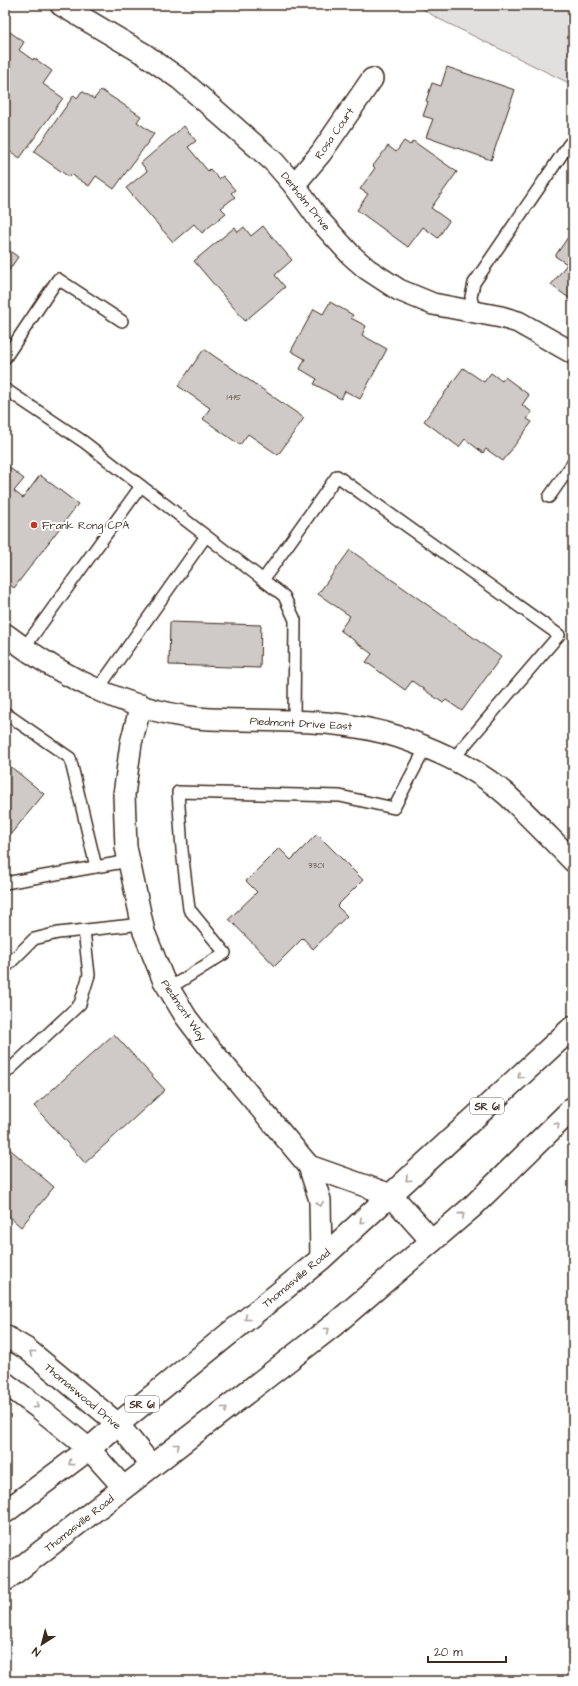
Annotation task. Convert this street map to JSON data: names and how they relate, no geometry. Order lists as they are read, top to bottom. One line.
{"streets":{"main road":["SR 61","Thomasville Road"],"street":["Rosa Court","Denholm Drive","Piedmont Drive East","Piedmont Way","Thomaswood Drive"]},"crossings":[["Rosa Court","Denholm Drive"],["Piedmont Drive East","Piedmont Way"],["Piedmont Way","Thomasville Road"],["Thomasville Road","Thomaswood Drive"]],"places":["Frank Rong CPA"],"house_numbers":["1415","3301"],"scale_bar":"20 m","north":"bottom left"}
